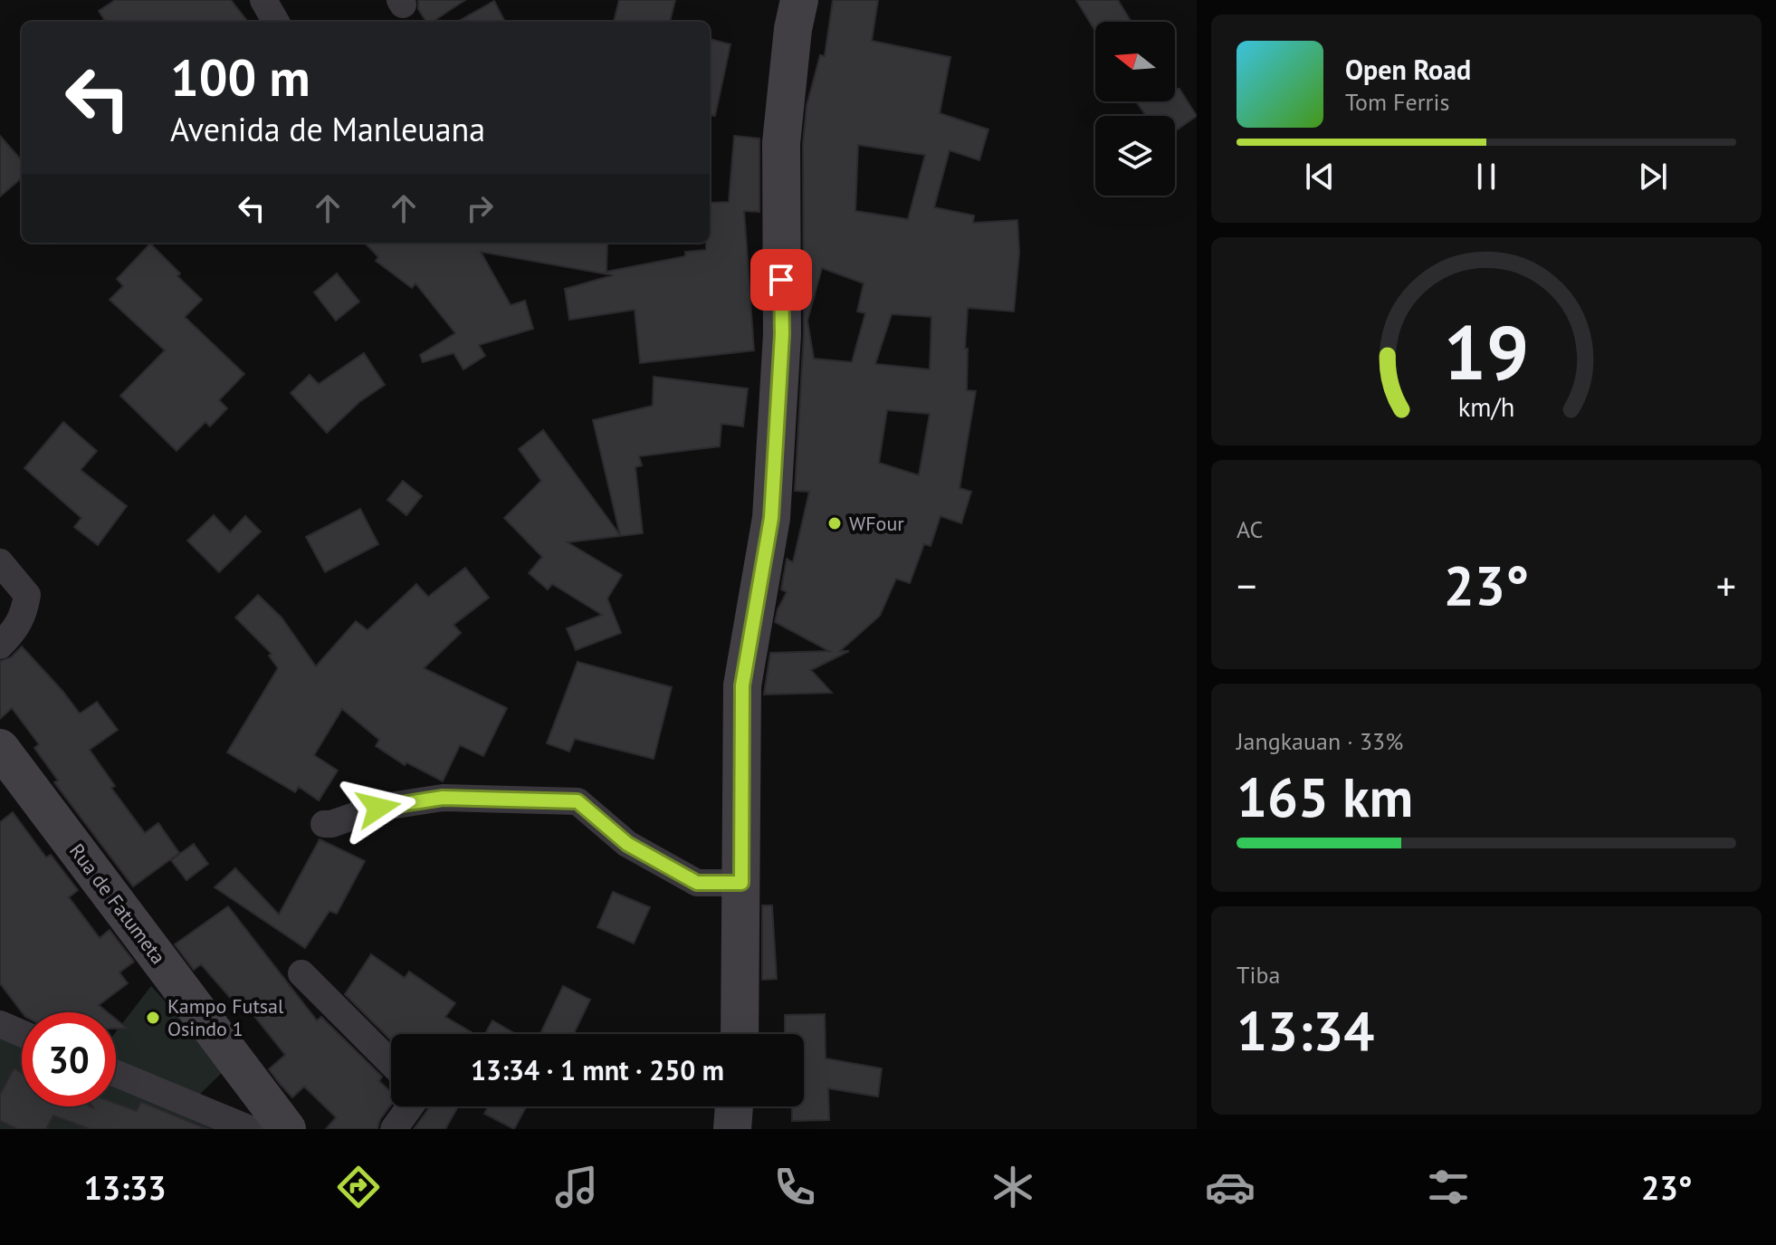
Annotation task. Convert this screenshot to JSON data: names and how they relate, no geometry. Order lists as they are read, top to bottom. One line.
{"streets":{"street":["Rua de Fatumeta"]},"places":["WFour","Kampo Futsal Osindo 1"],"north":"left","page":{"turn":["100 m","Avenida de Manleuana"],"song":["Open Road","Tom Ferris"],"tile":["AC",["Jangkauan · 33%","165 km"],["Tiba","13:34"]],"heat":["−","23°","+"],"limit":"30","trip":"13:34 · 1 mnt · 250 m","tabs":["13:33","23°"],"gauge":["19","km/h"]}}
